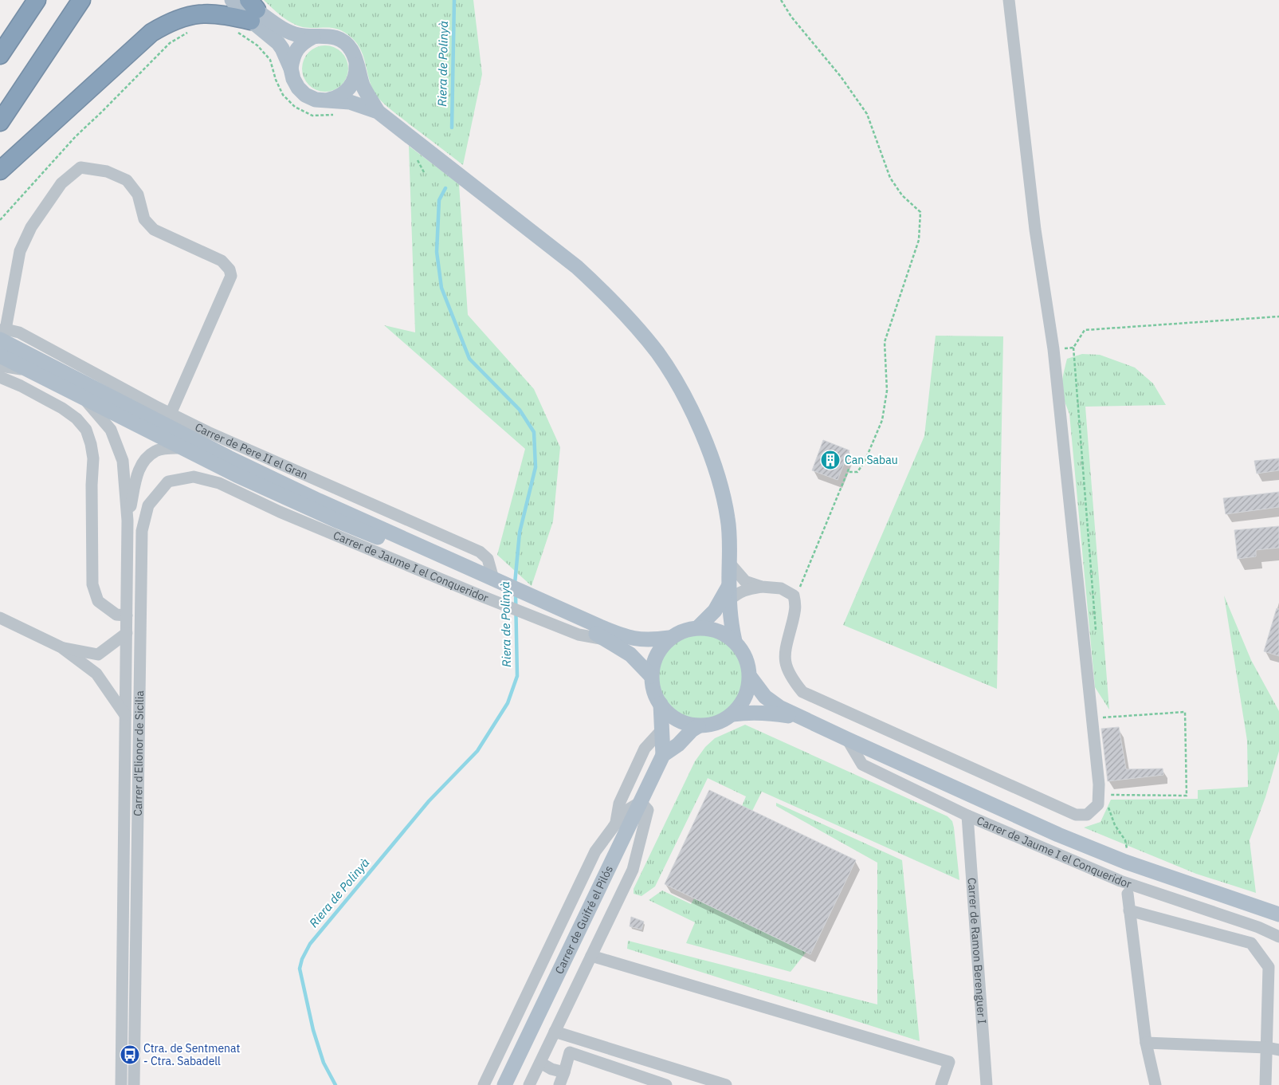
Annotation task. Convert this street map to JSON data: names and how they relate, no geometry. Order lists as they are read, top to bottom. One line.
{"streets":{"main road":["Carrer de Guifré el Pilós"],"street":["Carrer de Pere II el Gran","Carrer de Jaume I el Conqueridor","Carrer d'Elionor de Sicilia","Carrer de Ramon Berenguer I"]},"crossings":[["Carrer de Jaume I el Conqueridor","Carrer d'Elionor de Sicilia"],["Carrer de Jaume I el Conqueridor","Carrer de Ramon Berenguer I"]],"water":["Riera de Polinyà"],"places":{"building":["Can Sabau"],"bus stop":["Ctra. de Sentmenat - Ctra. Sabadell"]}}
